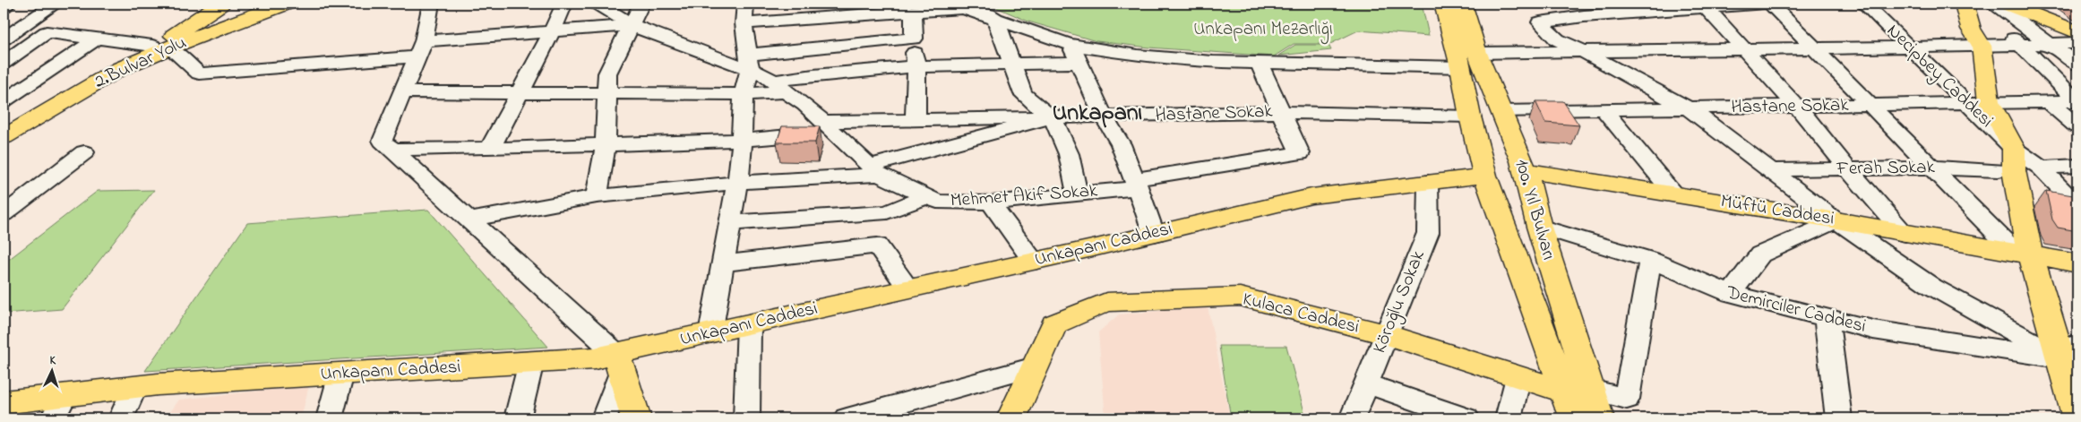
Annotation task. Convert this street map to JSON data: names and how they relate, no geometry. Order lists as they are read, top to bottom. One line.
{"streets":{"main road":["2.Bulvar Yolu","100. Yıl Bulvarı","Müftü Caddesi","Unkapanı Caddesi","Kulaca Caddesi"],"street":["Necipbey Caddesi","Hastane Sokak","Ferah Sokak","Mehmet Akif Sokak","Köroğlu Sokak","Demirciler Caddesi"]},"crossings":[["Necipbey Caddesi","Hastane Sokak"],["Hastane Sokak","Mehmet Akif Sokak"],["Hastane Sokak","100. Yıl Bulvarı"],["100. Yıl Bulvarı","Müftü Caddesi"],["100. Yıl Bulvarı","Unkapanı Caddesi"],["100. Yıl Bulvarı","Demirciler Caddesi"],["100. Yıl Bulvarı","Kulaca Caddesi"],["Müftü Caddesi","Unkapanı Caddesi"],["Unkapanı Caddesi","Köroğlu Sokak"],["Köroğlu Sokak","Kulaca Caddesi"]],"districts":["Unkapanı"],"parks":["Unkapanı Mezarlığı"],"north":"top"}
